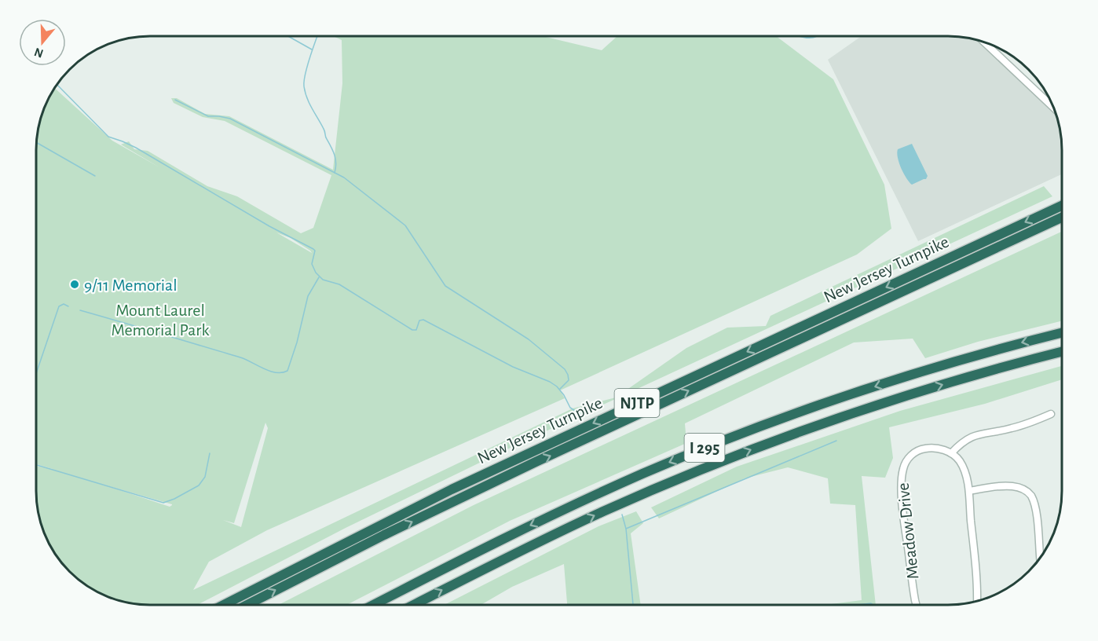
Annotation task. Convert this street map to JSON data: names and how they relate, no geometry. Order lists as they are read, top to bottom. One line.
{"streets":{"highway":["New Jersey Turnpike","NJTP","I 295"],"street":["Meadow Drive"]},"parks":["Mount Laurel Memorial Park"],"places":["9/11 Memorial"],"north":"bottom"}
